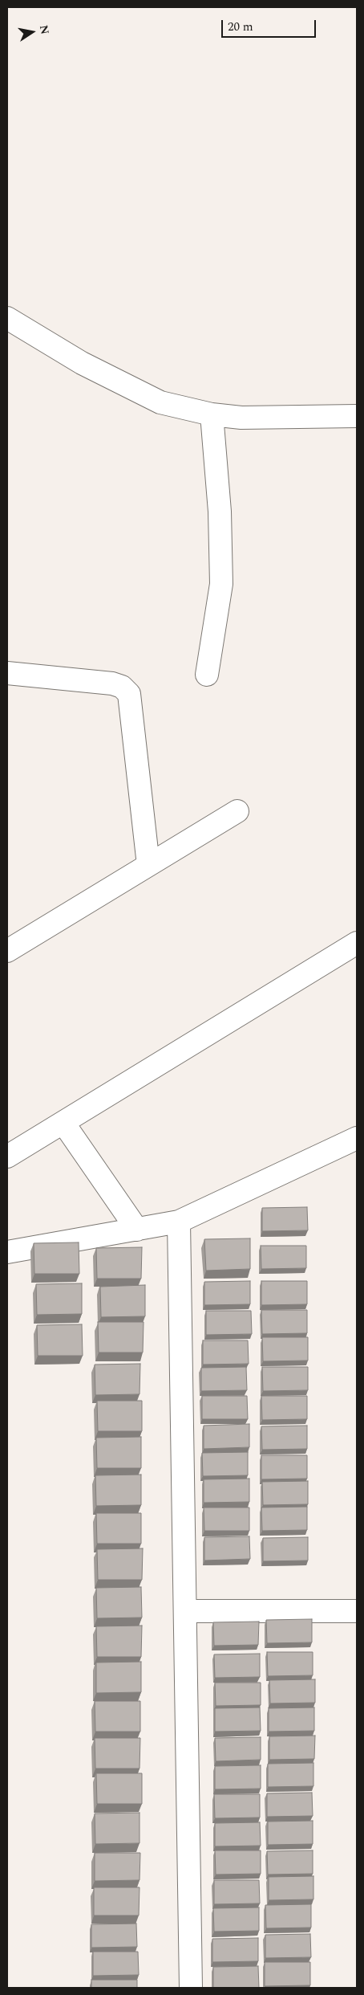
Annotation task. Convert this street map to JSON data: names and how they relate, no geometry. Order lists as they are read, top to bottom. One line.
{"scale_bar":"20 m","north":"right"}
